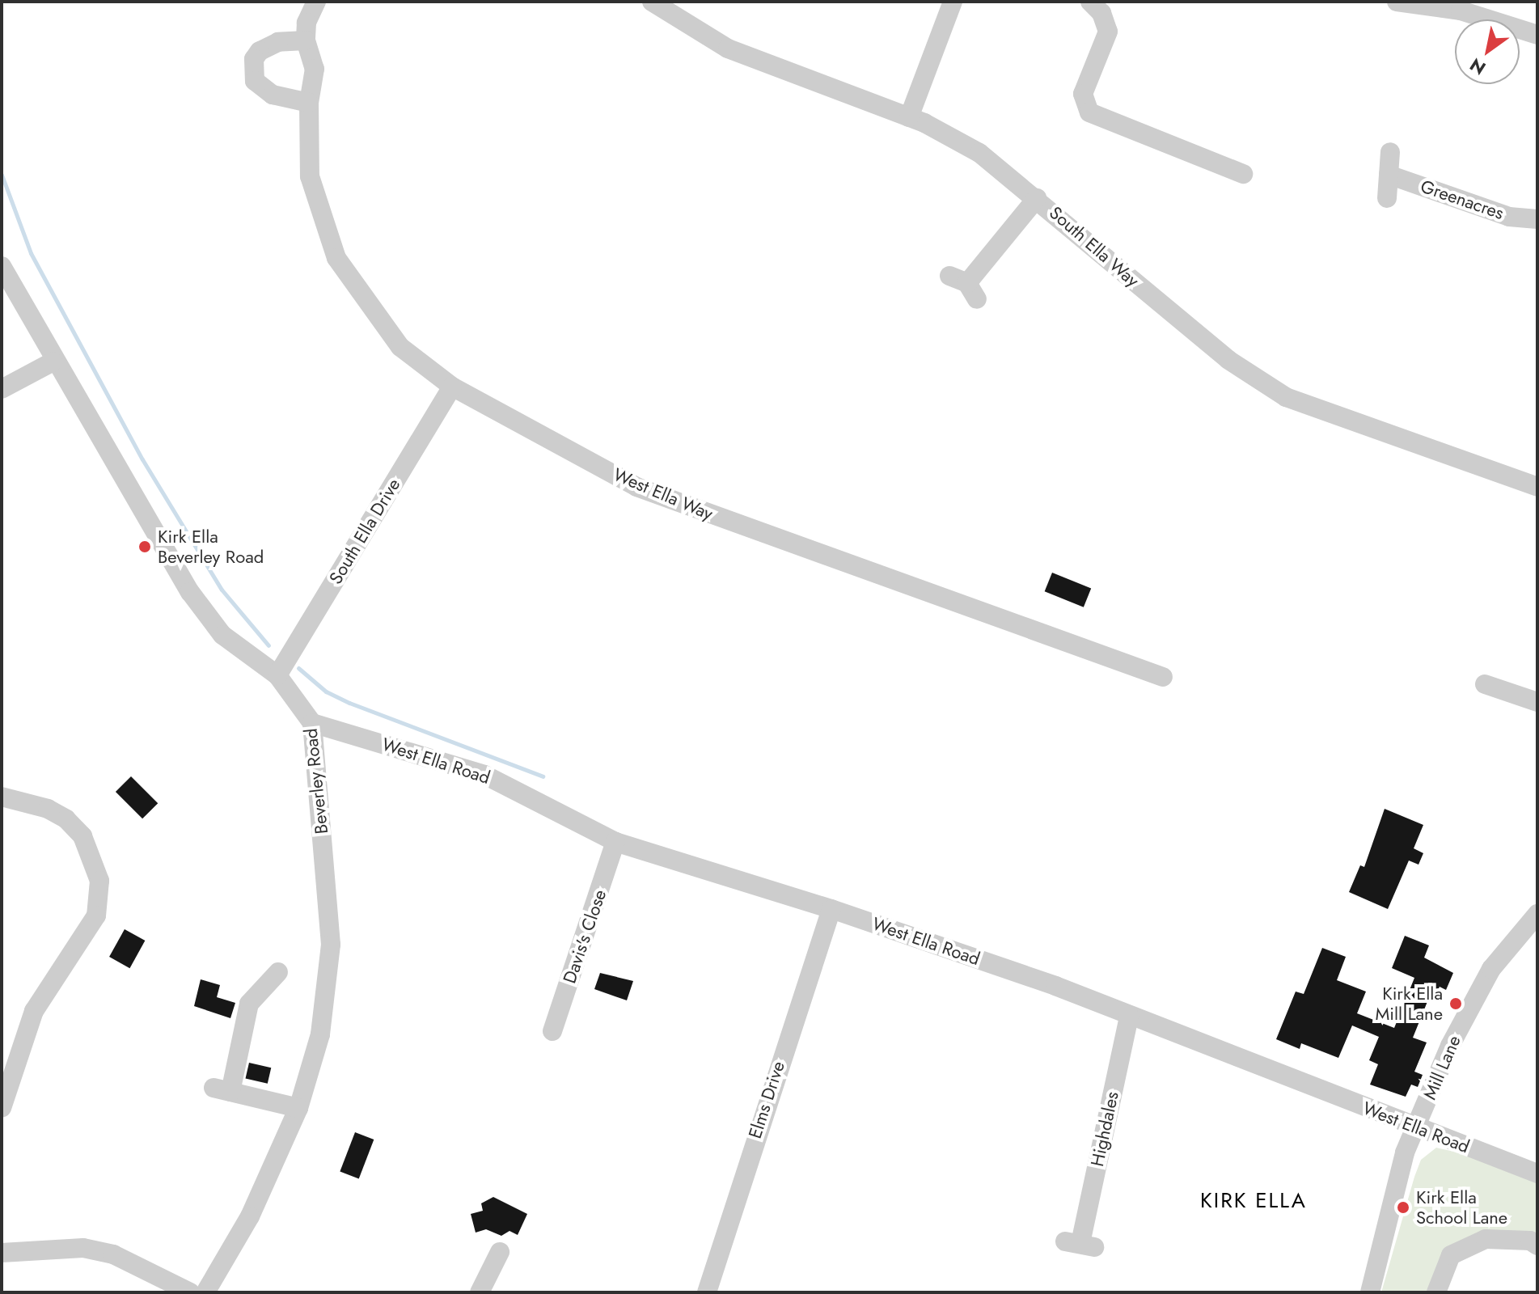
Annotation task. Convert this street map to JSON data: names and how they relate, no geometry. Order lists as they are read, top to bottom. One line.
{"streets":{"street":["Greenacres","South Ella Way","West Ella Way","South Ella Drive","West Ella Road","Beverley Road","Davis's Close","Mill Lane","Elms Drive","Highdales"]},"crossings":[["West Ella Way","South Ella Drive"],["South Ella Drive","Beverley Road"],["West Ella Road","Beverley Road"],["West Ella Road","Davis's Close"],["West Ella Road","Mill Lane"],["West Ella Road","Elms Drive"],["West Ella Road","Highdales"]],"districts":["KIRK ELLA"],"places":["Kirk Ella Beverley Road","Kirk Ella Mill Lane","Kirk Ella School Lane"],"north":"bottom left"}
